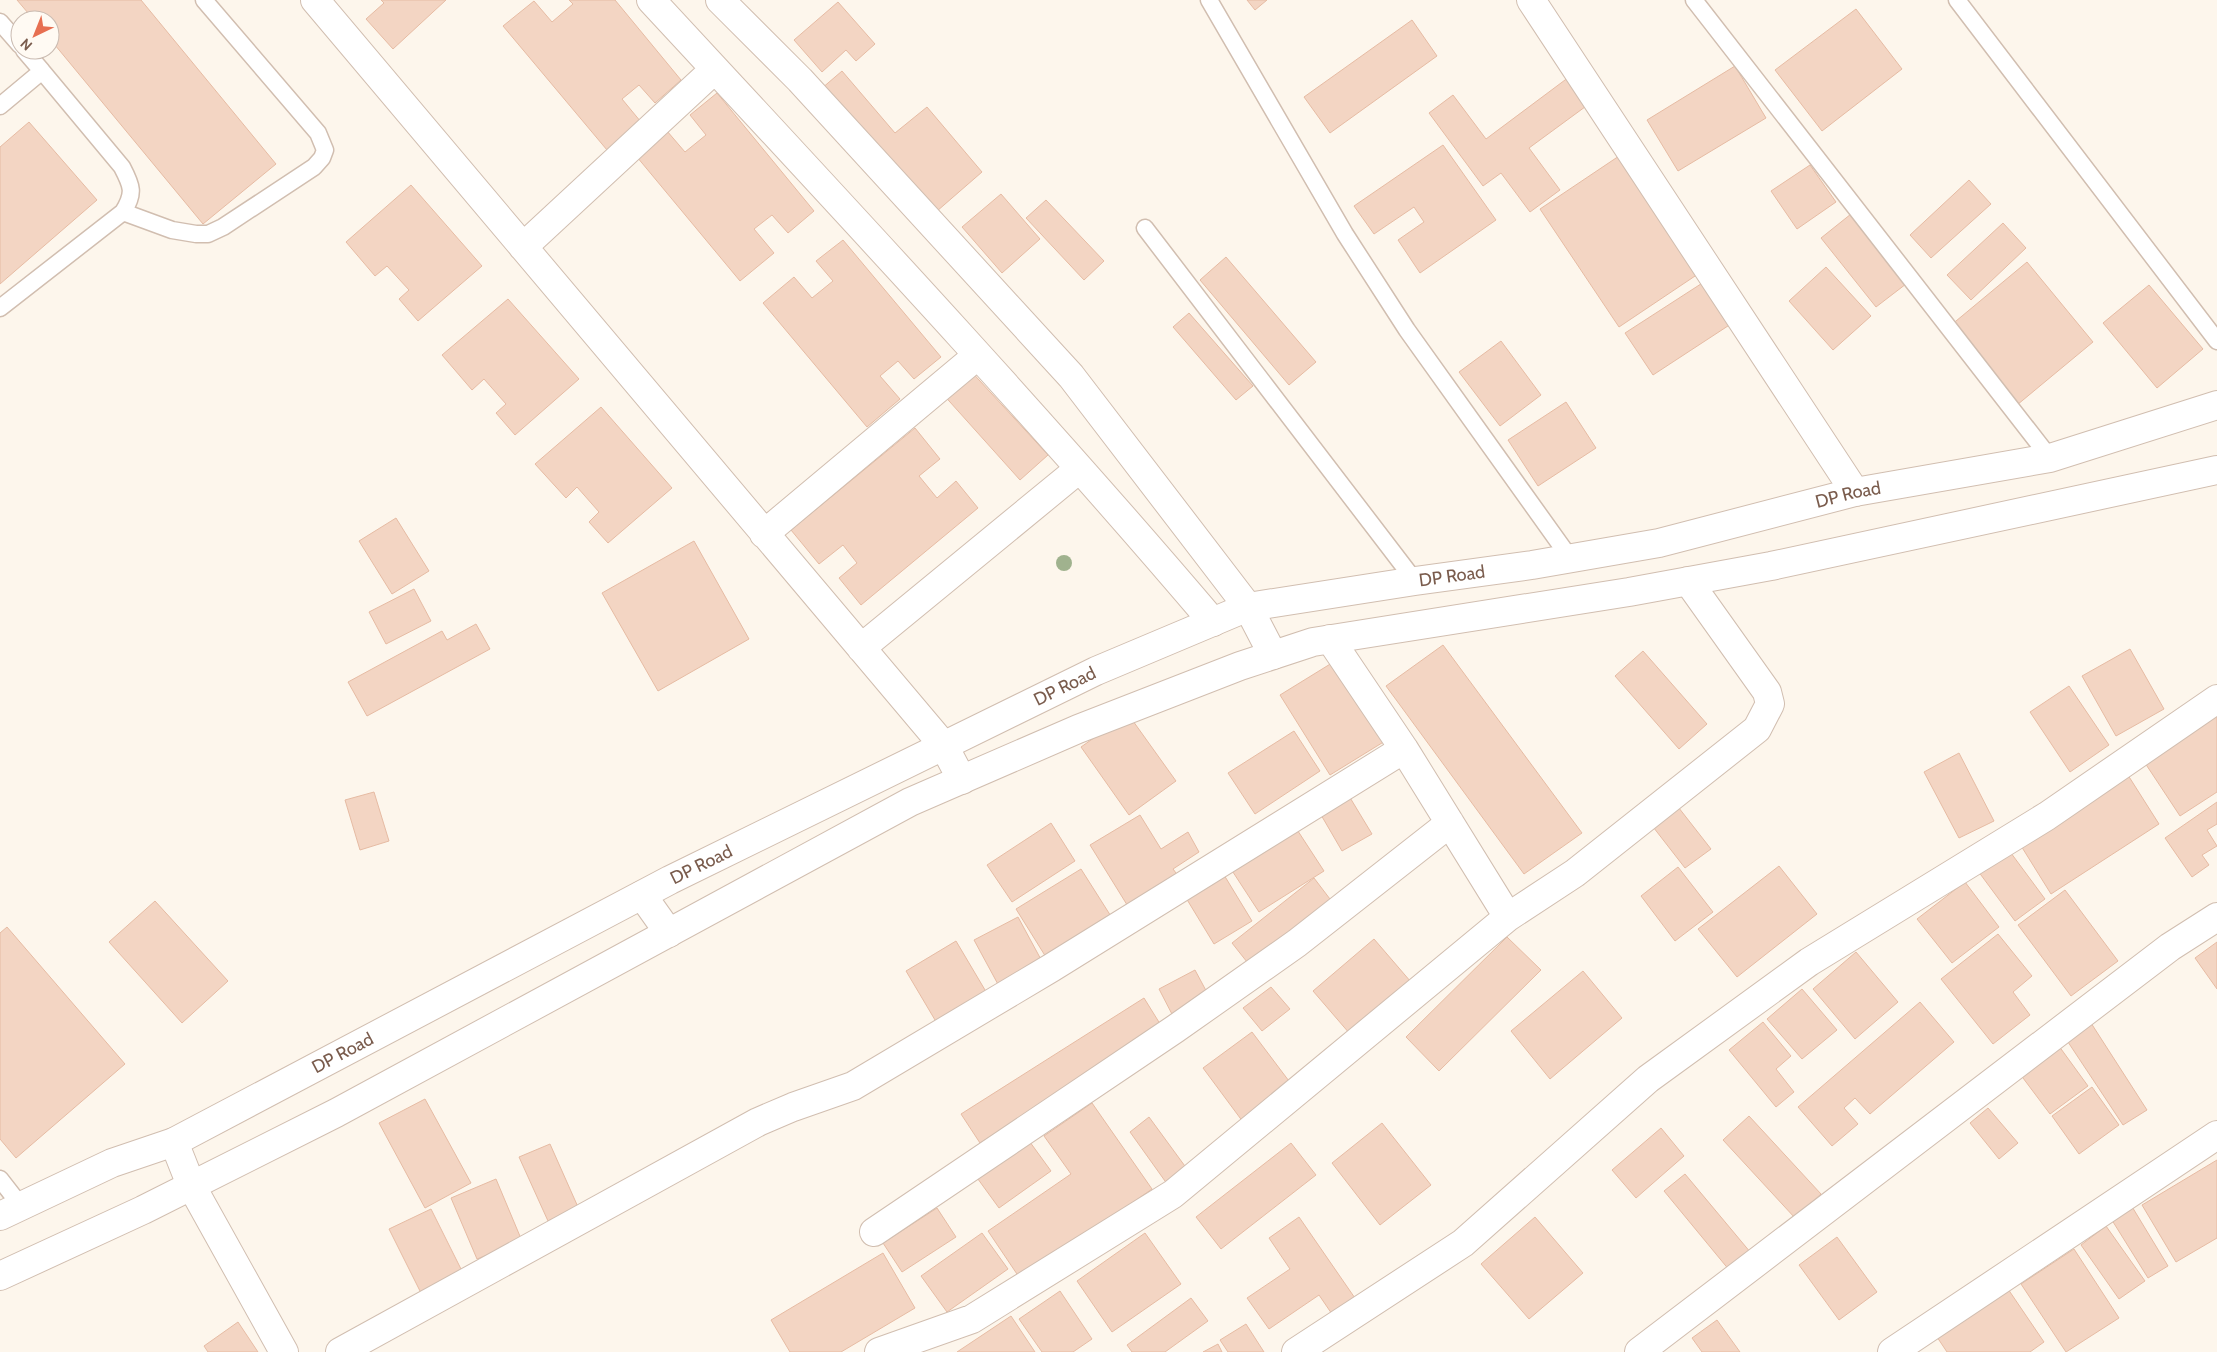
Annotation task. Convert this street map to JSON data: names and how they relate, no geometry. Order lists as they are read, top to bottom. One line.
{"streets":{"street":["DP Road"]},"north":"bottom left"}
